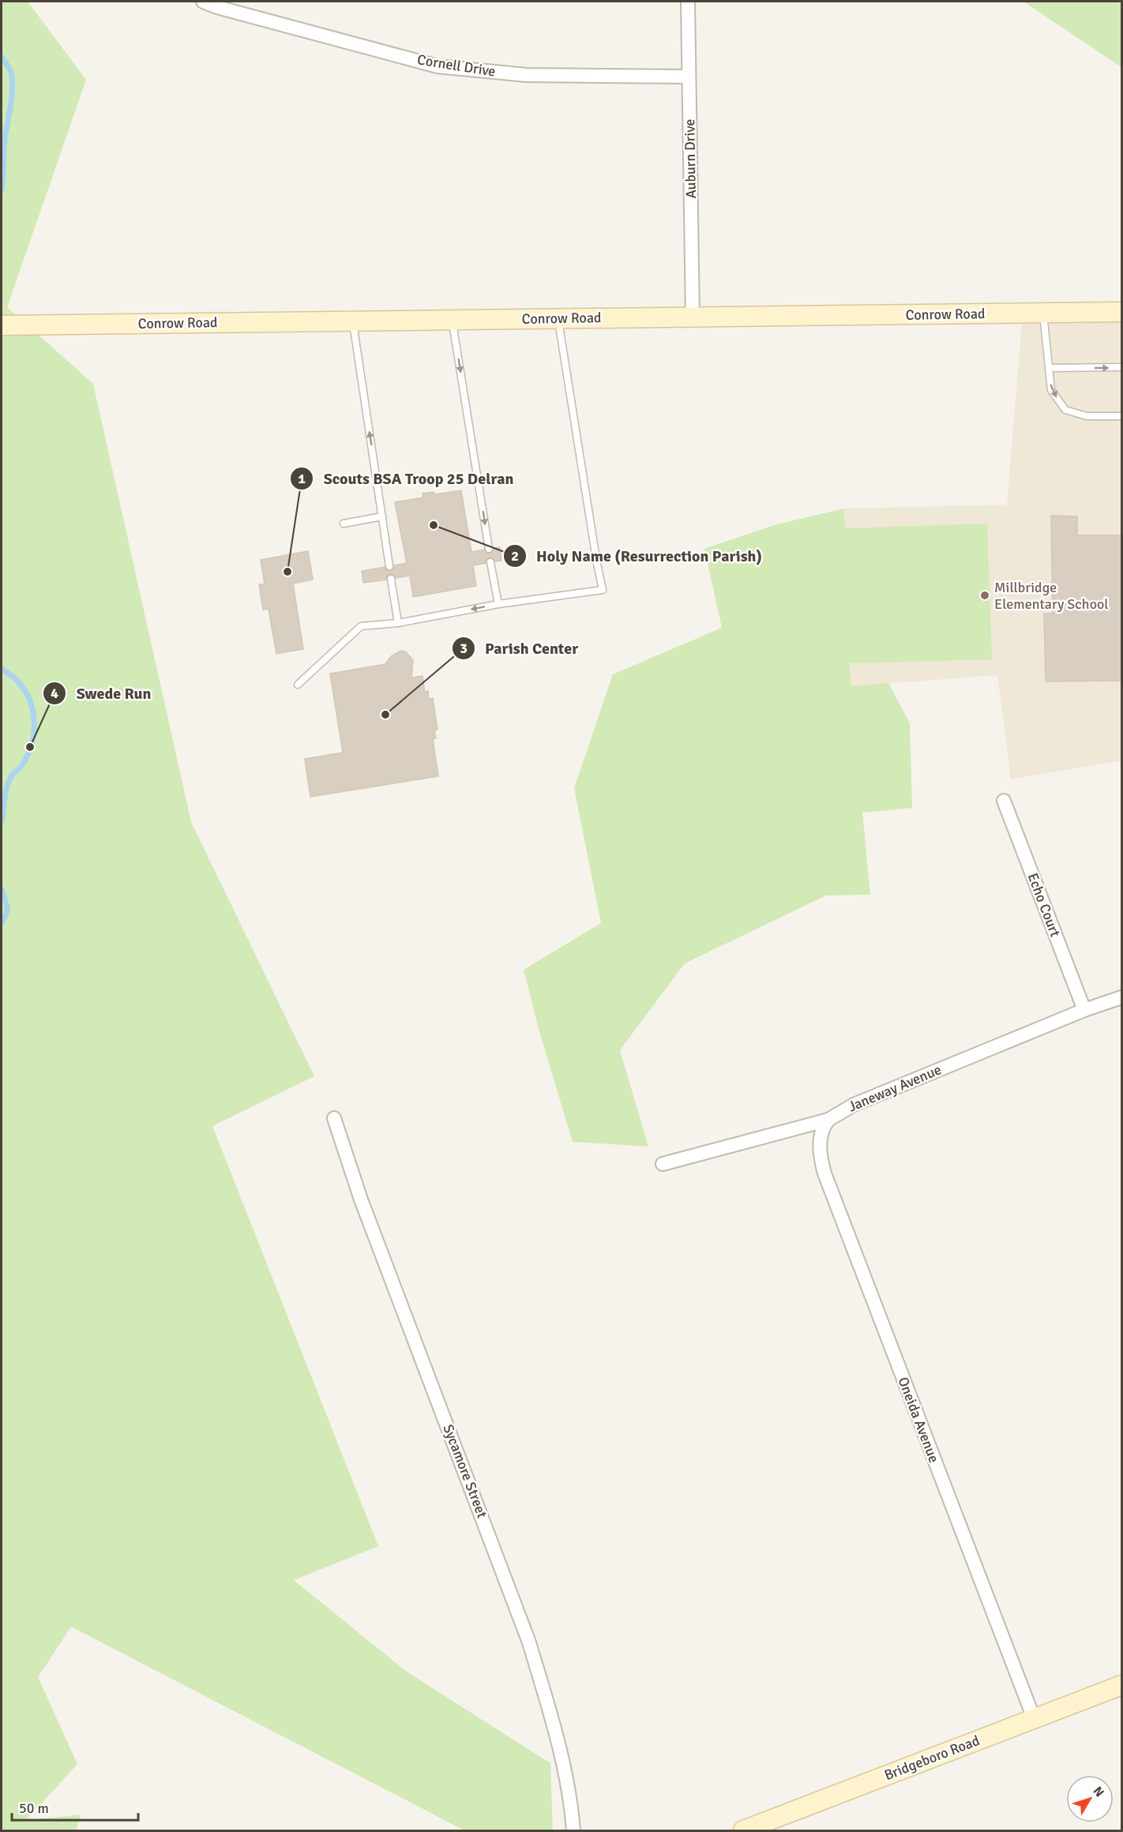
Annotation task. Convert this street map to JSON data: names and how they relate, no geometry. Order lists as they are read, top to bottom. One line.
{"streets":{"street":["Cornell Drive","Auburn Drive","Conrow Road","Echo Court","Janeway Avenue","Oneida Avenue","Sycamore Street","Bridgeboro Road"]},"crossings":[["Cornell Drive","Auburn Drive"],["Auburn Drive","Conrow Road"],["Echo Court","Janeway Avenue"],["Janeway Avenue","Oneida Avenue"],["Oneida Avenue","Bridgeboro Road"]],"places":["Holy Name (Resurrection Parish)","Scouts BSA Troop 25 Delran","Millbridge Elementary School","Parish Center","Swede Run"],"scale_bar":"50 m","north":"top right"}
